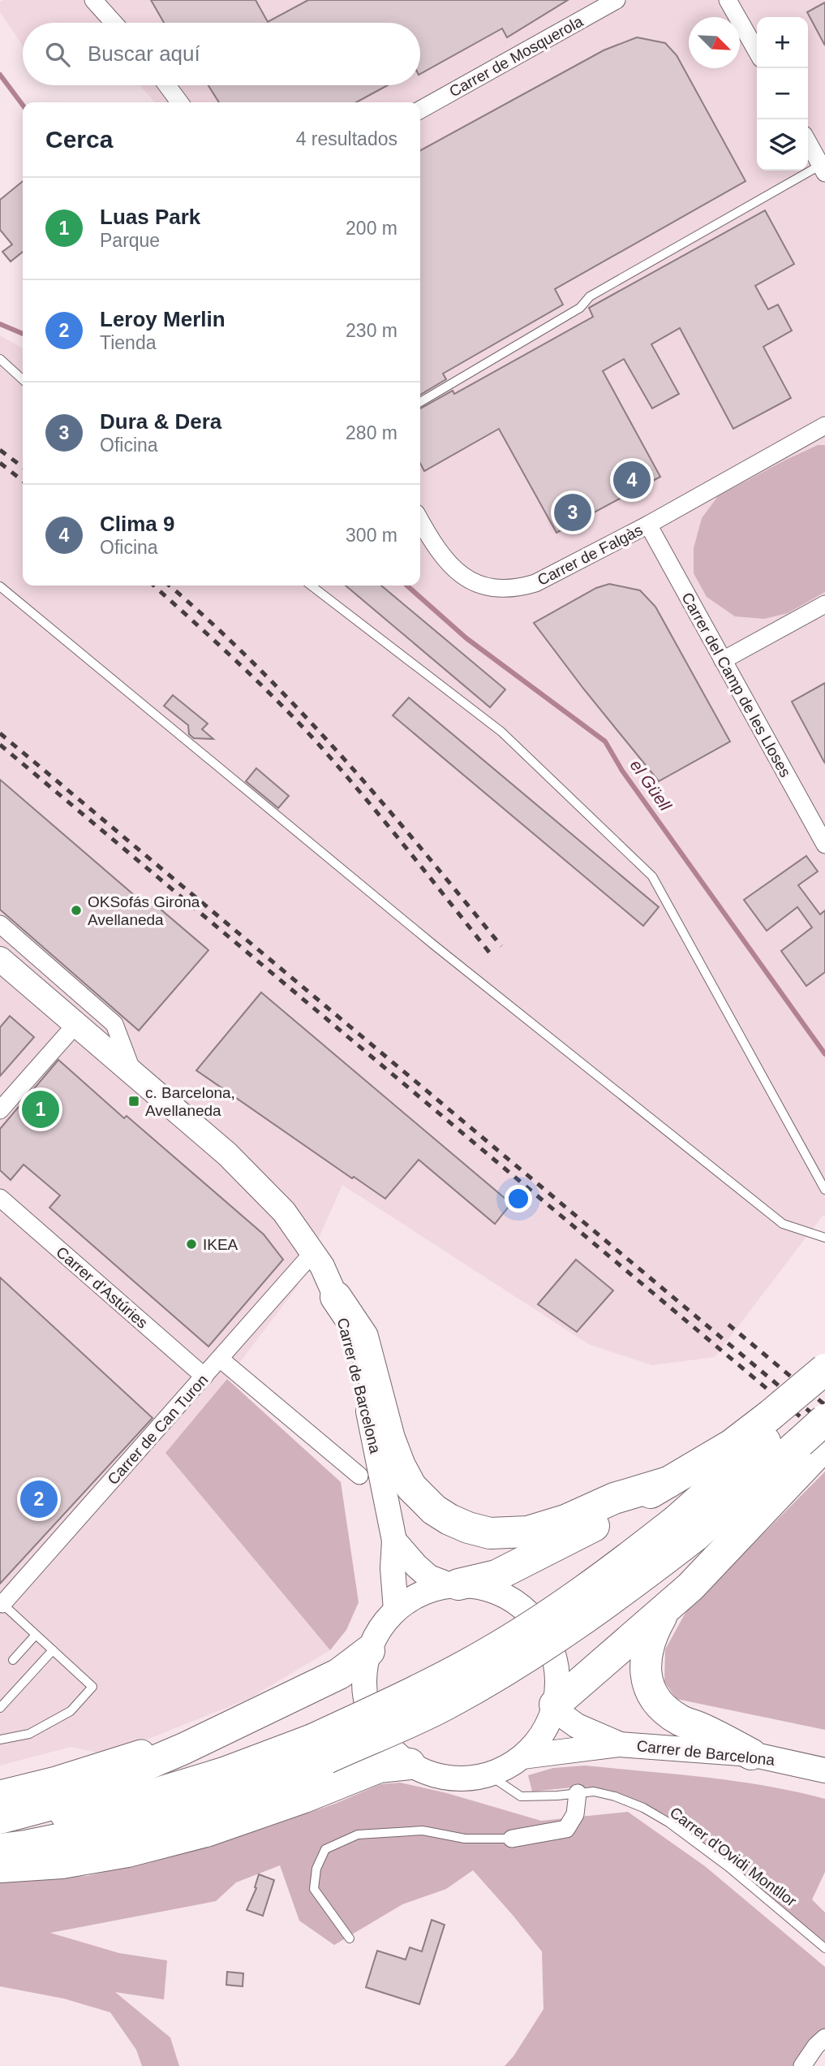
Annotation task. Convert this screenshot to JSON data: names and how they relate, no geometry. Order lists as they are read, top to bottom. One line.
{"streets":{"main road":["Carrer de Barcelona"],"street":["Carrer de Mosquerola","Carrer de Falgàs","Carrer del Camp de les Lloses","Carrer d'Astúries","Carrer de Can Turon"],"lane":["Carrer d'Ovidi Montllor"]},"crossings":[["Carrer de Falgàs","Carrer del Camp de les Lloses"],["Carrer d'Astúries","Carrer de Can Turon"],["Carrer de Barcelona","Carrer de Can Turon"],["Carrer de Barcelona","Carrer d'Ovidi Montllor"]],"water":["el Güell"],"places":{"other":["OKSofás Girona Avellaneda","IKEA"],"transit":["c. Barcelona, Avellaneda"]},"north":"bottom right","page":{"map_buttons":["+","−"],"search":"Buscar aquí","heading":["Cerca","4 resultados"],"list":[{"mark":"1","name":"Luas Park","note":"Parque","value":"200 m"},{"mark":"2","name":"Leroy Merlin","note":"Tienda","value":"230 m"},{"mark":"3","name":"Dura & Dera","note":"Oficina","value":"280 m"},{"mark":"4","name":"Clima 9","note":"Oficina","value":"300 m"}],"pins":["4","3","1","2"]}}
